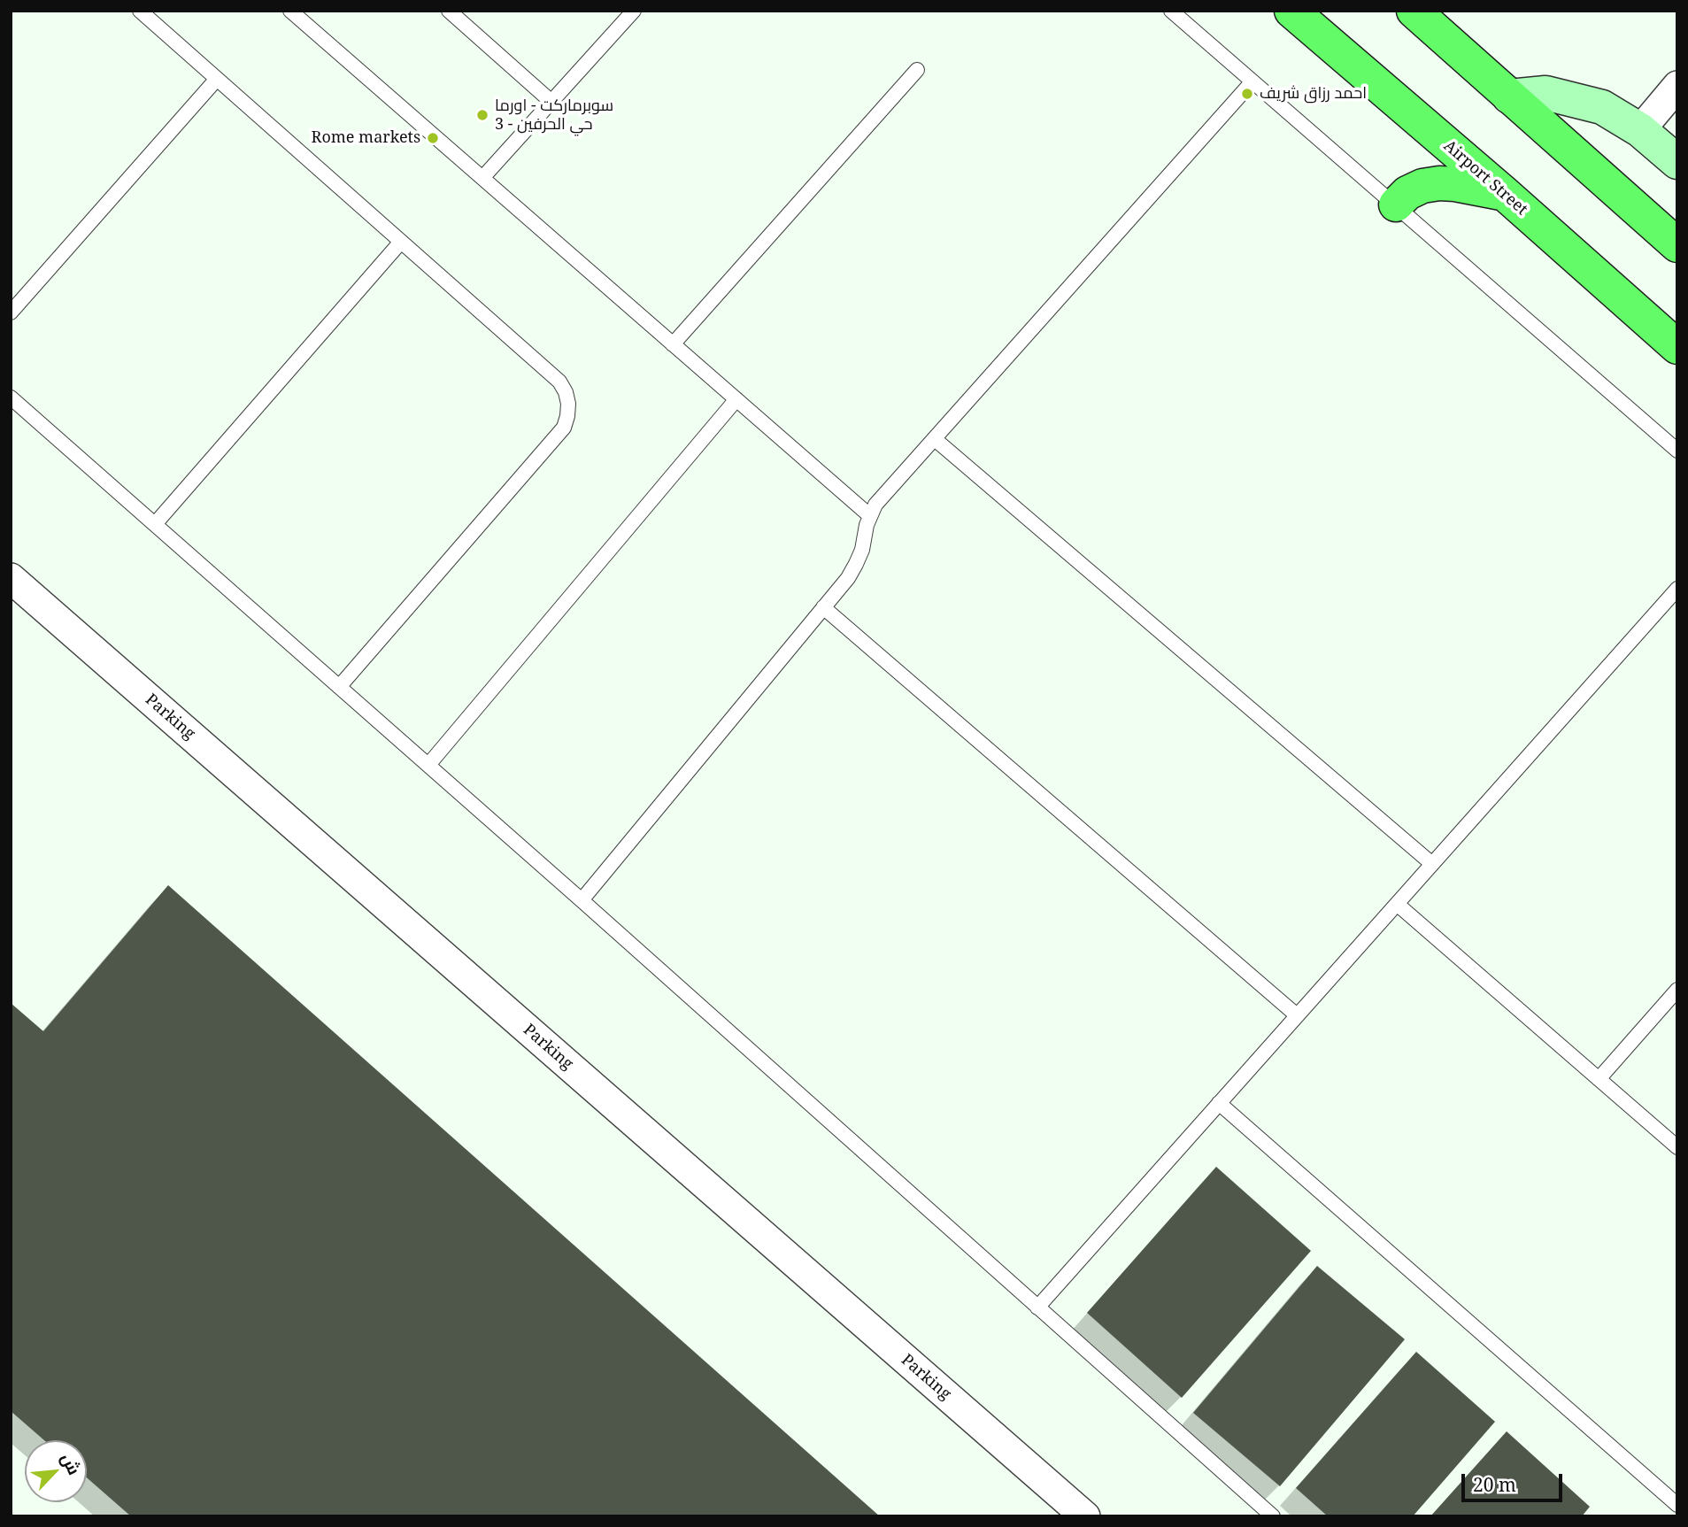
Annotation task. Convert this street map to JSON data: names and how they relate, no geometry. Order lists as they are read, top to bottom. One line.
{"streets":{"main road":["Airport Street"],"street":["Parking"]},"places":["احمد رزاق شريف","سوبرماركت - اورما 3 - حي الحرفين","Rome markets"],"scale_bar":"20 m","north":"top right"}
